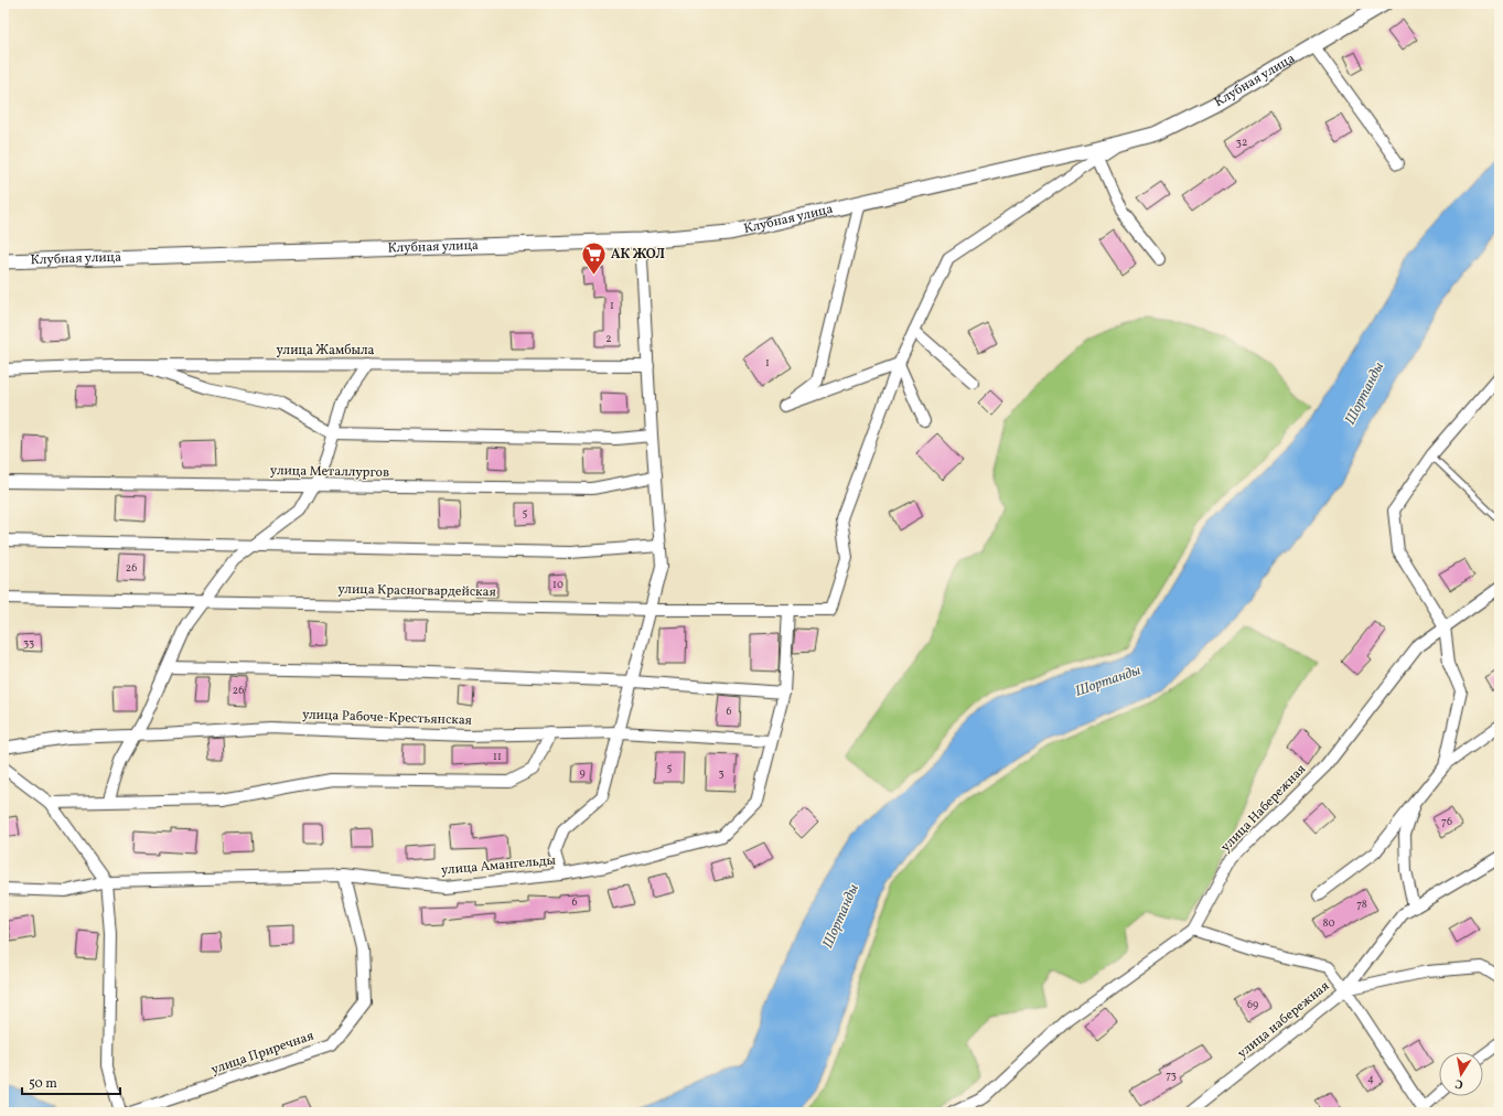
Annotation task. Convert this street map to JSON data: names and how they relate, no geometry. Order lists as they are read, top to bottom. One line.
{"streets":{"street":["Клубная улица","улица Жамбыла","улица Металлургов","улица Красногвардейская","улица Рабоче-Крестьянская","улица Набережная","улица Амангельды","улица набережная","улица Приречная"]},"crossings":[["Клубная улица","улица Красногвардейская"],["улица Красногвардейская","улица Амангельды"],["улица Рабоче-Крестьянская","улица Амангельды"],["улица Набережная","улица набережная"],["улица Амангельды","улица Приречная"]],"water":["Шортанды"],"places":{"supermarket":["АК ЖОЛ"]},"house_numbers":["32","1","2","1","5","26","10","33","26","6","11","5","9","3","76","6","78","80","69","73","4"],"scale_bar":"50 m","north":"bottom"}
